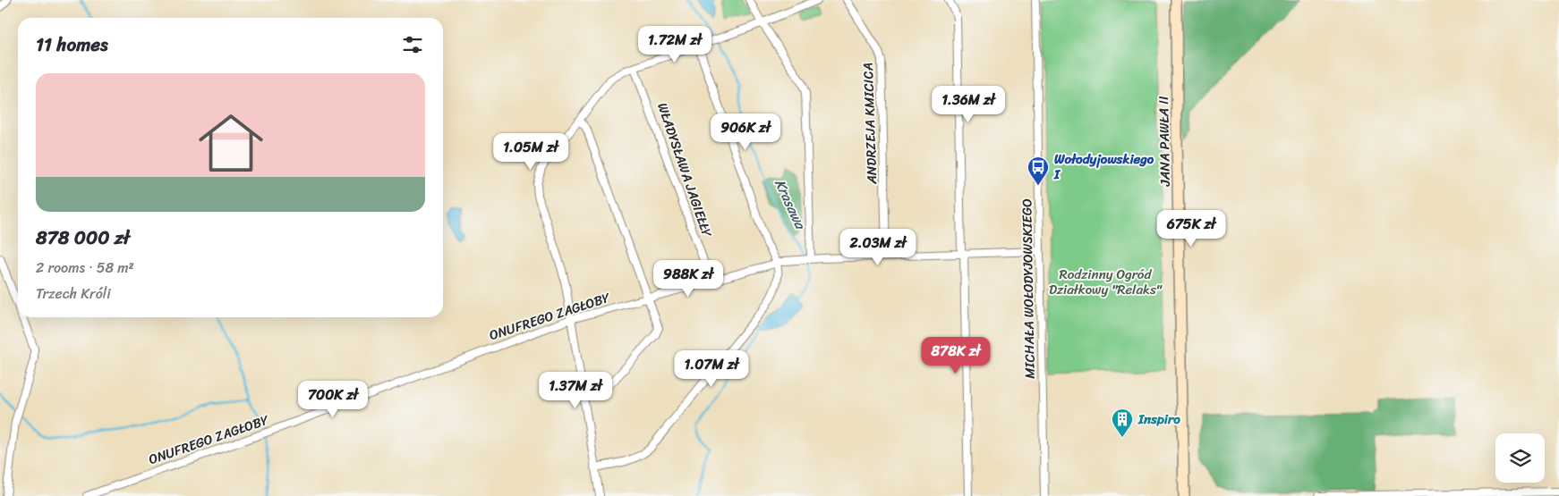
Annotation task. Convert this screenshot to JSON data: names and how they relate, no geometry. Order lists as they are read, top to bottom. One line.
{"streets":{"main road":["JANA PAWŁA II"],"street":["ANDRZEJA KMICICA","WŁADYSŁAWA JAGIEŁŁY","MICHAŁA WOŁODYJOWSKIEGO","ONUFREGO ZAGŁOBY"]},"crossings":[["ANDRZEJA KMICICA","ONUFREGO ZAGŁOBY"],["WŁADYSŁAWA JAGIEŁŁY","ONUFREGO ZAGŁOBY"],["MICHAŁA WOŁODYJOWSKIEGO","ONUFREGO ZAGŁOBY"]],"water":["Krasawa"],"parks":["Rodzinny Ogród Działkowy \"Relaks\""],"places":{"bus stop":["Wołodyjowskiego I"],"building":["Inspiro"]},"page":{"heading":"11 homes","price":["1.72M zł","1.36M zł","906K zł","1.05M zł","675K zł","2.03M zł","988K zł","878K zł","1.07M zł","1.37M zł","700K zł"],"list":[{"name":"878 000 zł","note":"2 rooms · 58 m² · Trzech Króli"}]}}
